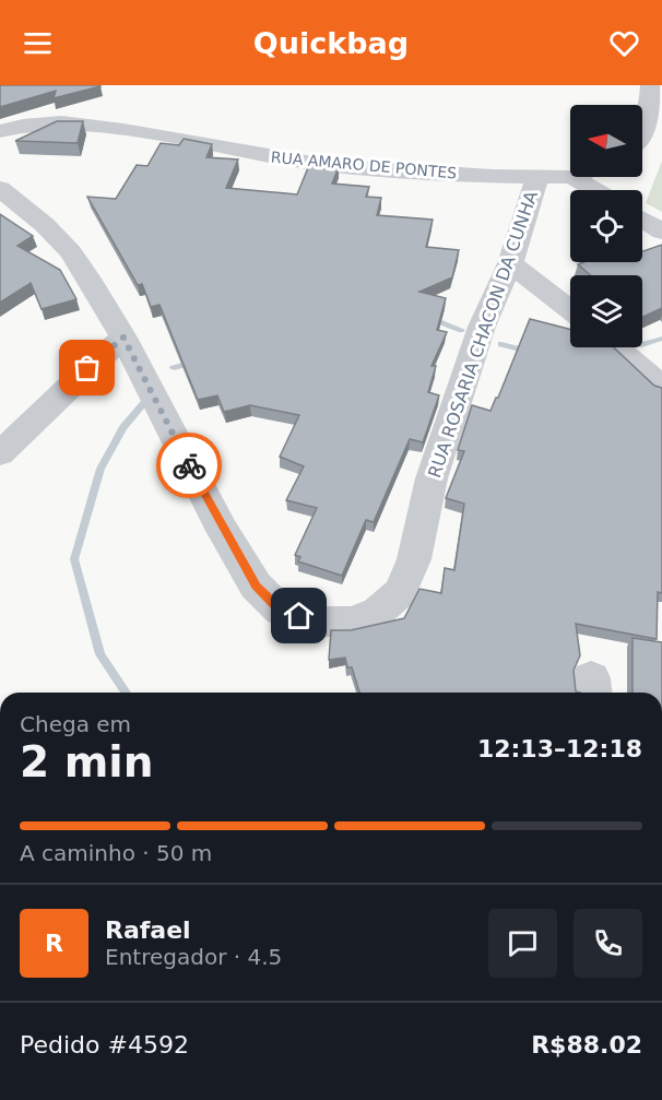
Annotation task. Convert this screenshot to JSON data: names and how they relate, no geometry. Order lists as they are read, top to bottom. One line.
{"streets":{"street":["RUA AMARO DE PONTES","RUA ROSARIA CHACON DA CUNHA"]},"crossings":[["RUA AMARO DE PONTES","RUA ROSARIA CHACON DA CUNHA"]],"north":"left","page":{"header":"Quickbag","heading":["2 min","Chega em","12:13–12:18"],"panel":["Rafael","Entregador · 4.5","Pedido #4592","R$88.02"],"bar":"A caminho · 50 m","round":"R"}}
